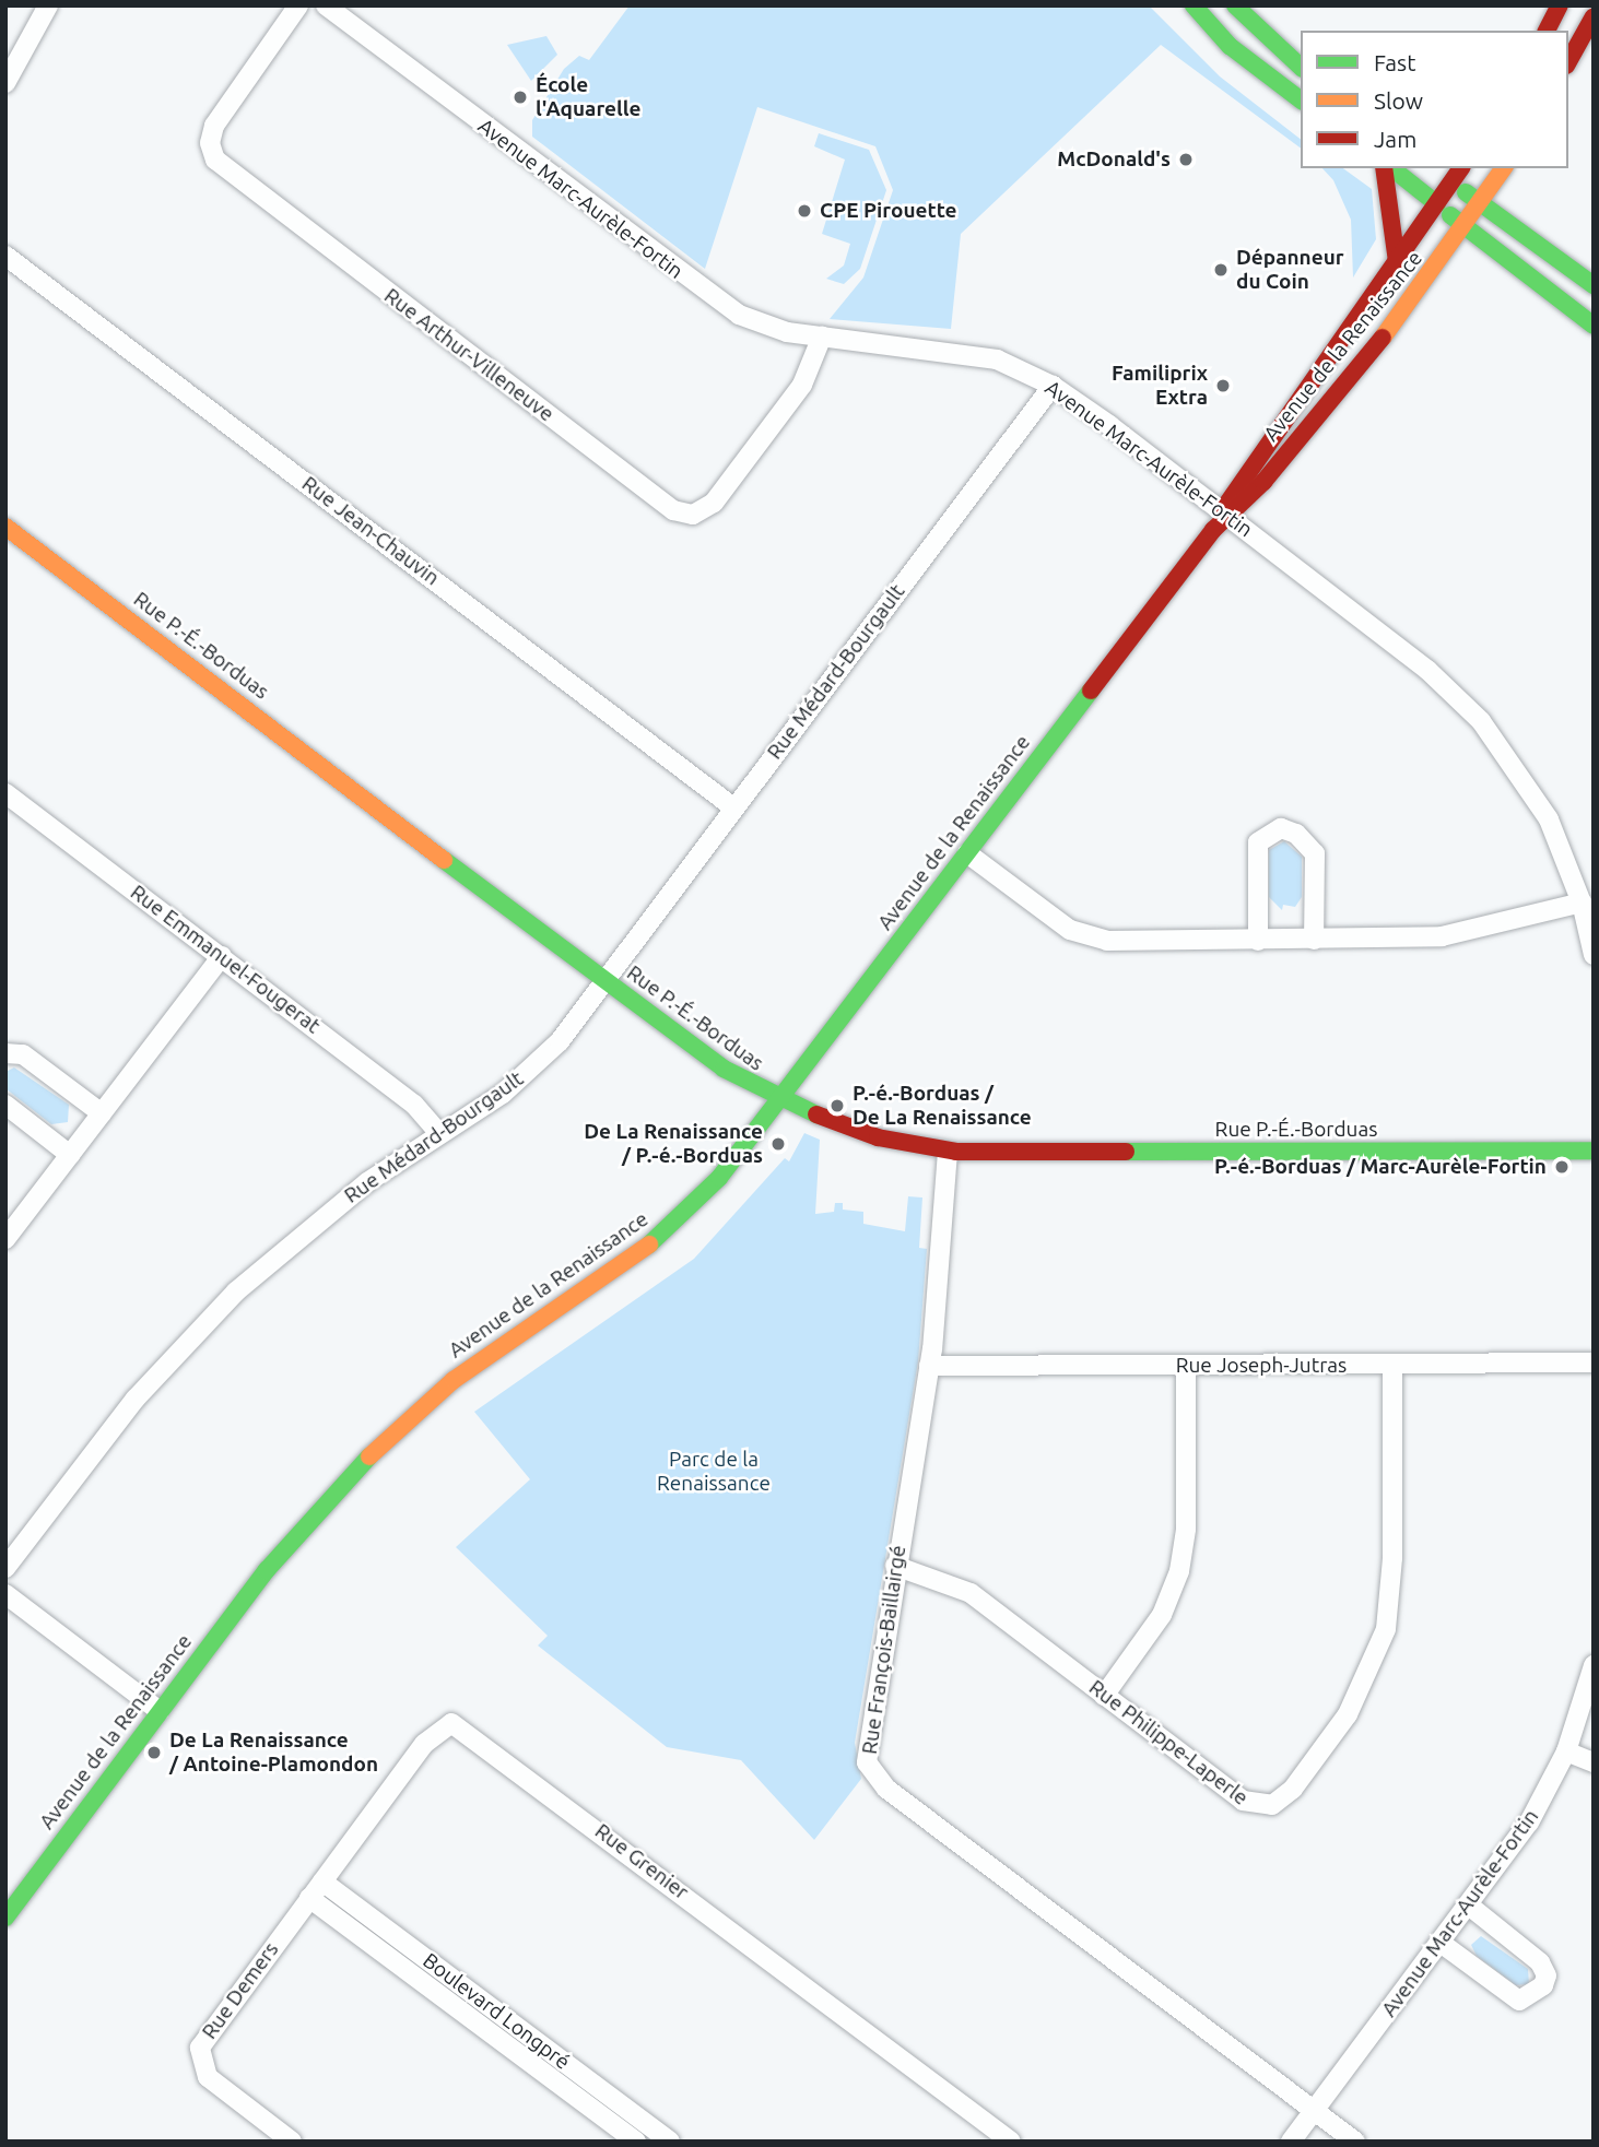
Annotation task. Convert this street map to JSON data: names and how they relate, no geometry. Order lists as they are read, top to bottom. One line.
{"streets":{"main road":["Avenue de la Renaissance","Rue P.-É.-Borduas"],"street":["Avenue Marc-Aurèle-Fortin","Rue Arthur-Villeneuve","Rue Jean-Chauvin","Rue Médard-Bourgault","Rue Emmanuel-Fougerat","Rue Joseph-Jutras","Rue François-Baillairgé","Rue Philippe-Laperle","Rue Grenier","Rue Demers","Boulevard Longpré"]},"crossings":[["Avenue Marc-Aurèle-Fortin","Avenue de la Renaissance"],["Avenue Marc-Aurèle-Fortin","Rue Arthur-Villeneuve"],["Avenue Marc-Aurèle-Fortin","Rue Médard-Bourgault"],["Avenue Marc-Aurèle-Fortin","Rue François-Baillairgé"],["Avenue de la Renaissance","Rue P.-É.-Borduas"],["Rue Jean-Chauvin","Rue Médard-Bourgault"],["Rue P.-É.-Borduas","Rue Médard-Bourgault"],["Rue P.-É.-Borduas","Rue François-Baillairgé"],["Rue Médard-Bourgault","Rue Emmanuel-Fougerat"],["Rue Joseph-Jutras","Rue François-Baillairgé"],["Rue Joseph-Jutras","Rue Philippe-Laperle"],["Rue François-Baillairgé","Rue Philippe-Laperle"],["Rue Grenier","Rue Demers"],["Rue Grenier","Boulevard Longpré"],["Rue Demers","Boulevard Longpré"]],"parks":["Parc de la Renaissance"],"places":["École l'Aquarelle","McDonald's","CPE Pirouette","Dépanneur du Coin","Familiprix Extra","P.-é.-Borduas / De La Renaissance","De La Renaissance / P.-é.-Borduas","P.-é.-Borduas / Marc-Aurèle-Fortin","De La Renaissance / Antoine-Plamondon"],"legend":["Fast","Slow","Jam"]}
